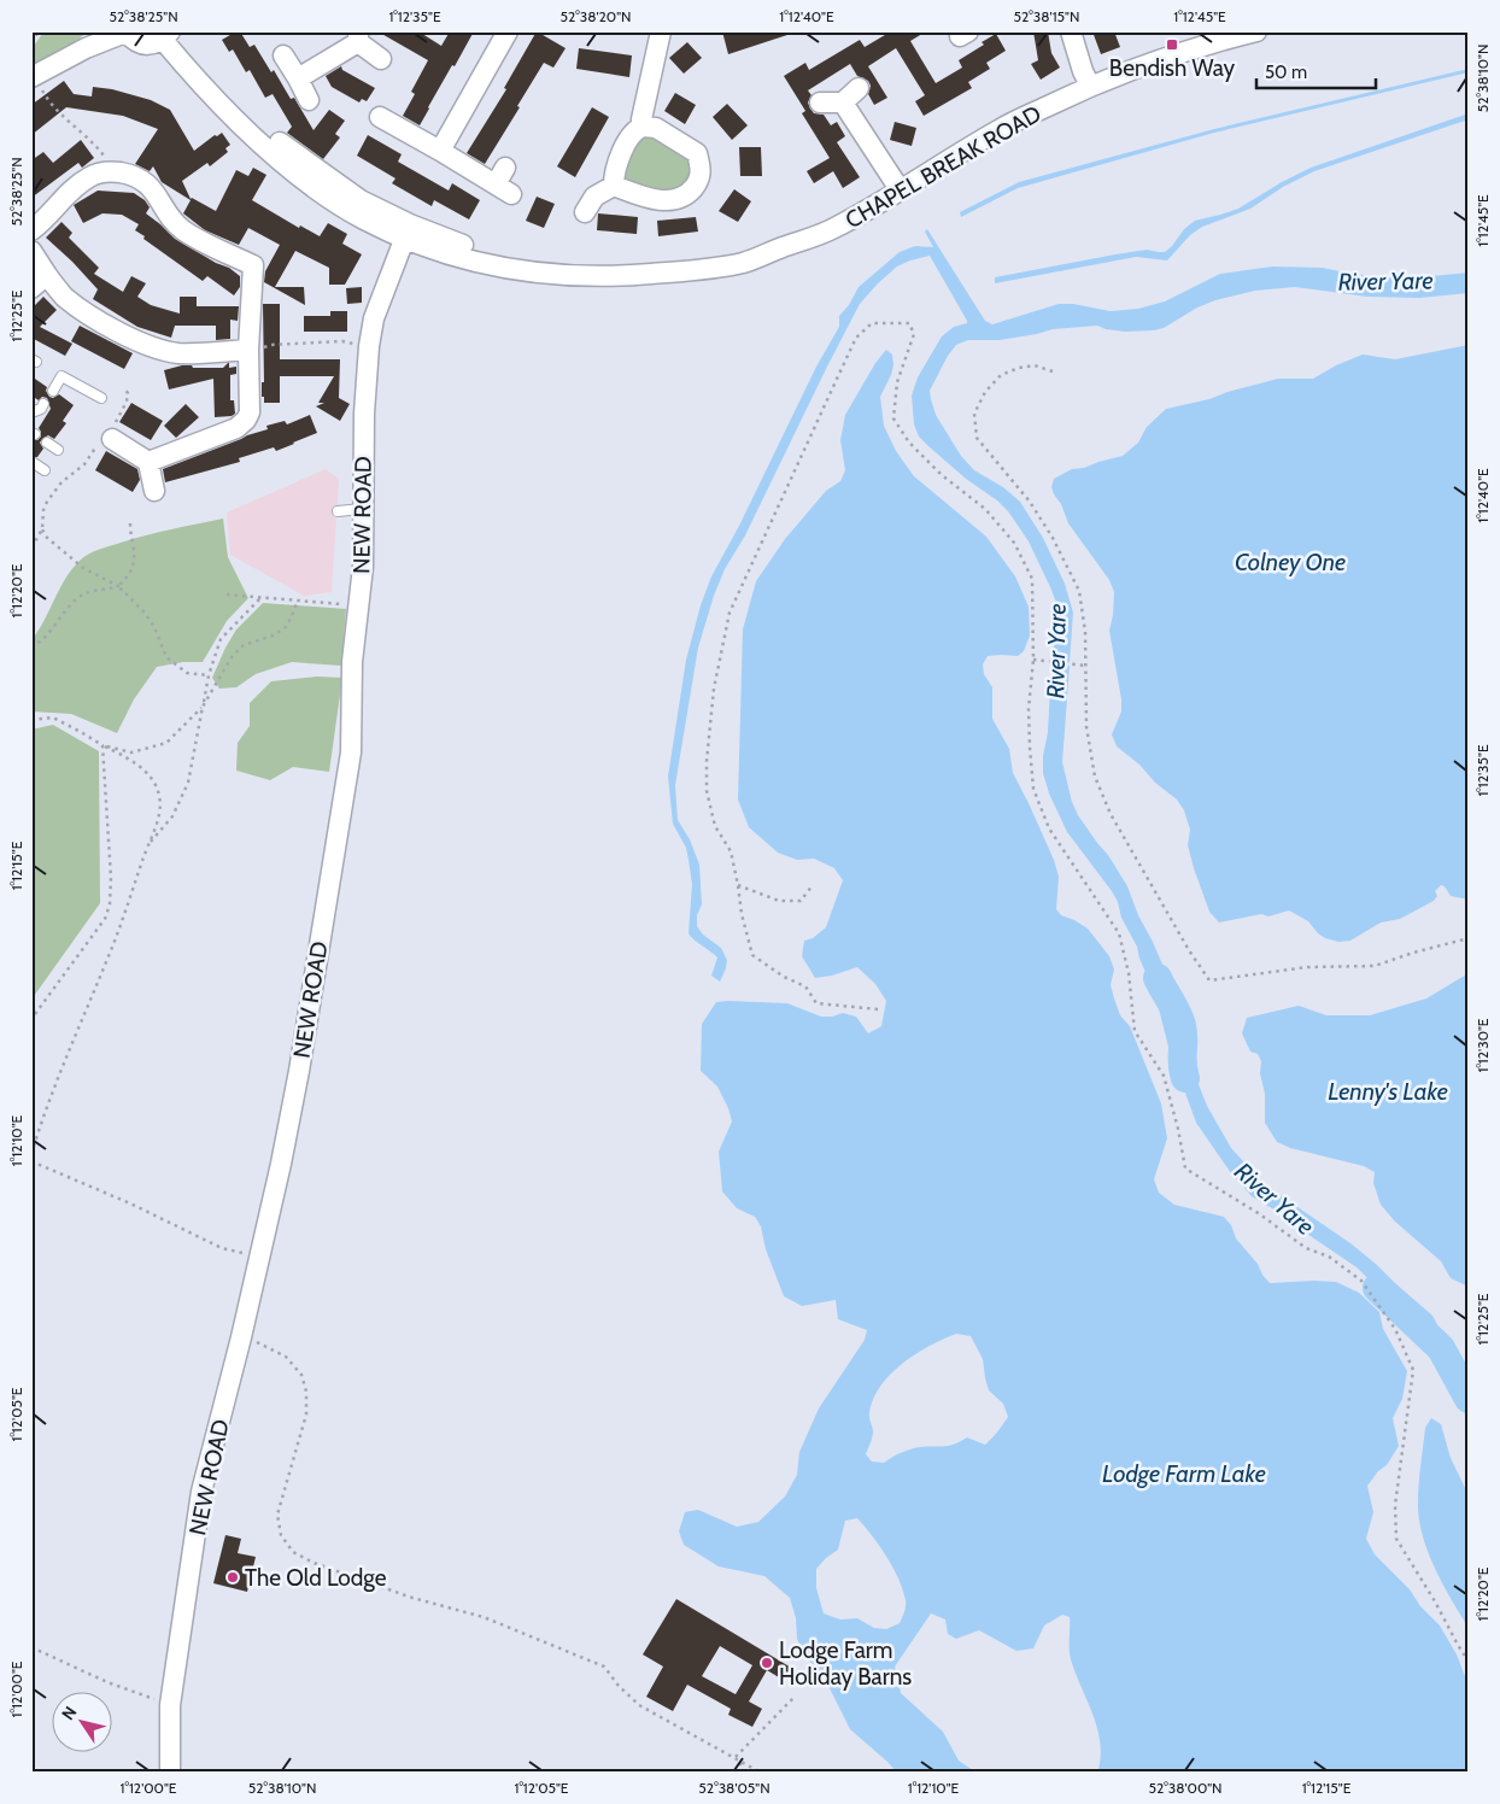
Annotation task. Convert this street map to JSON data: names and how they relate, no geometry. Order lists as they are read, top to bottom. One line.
{"streets":{"street":["CHAPEL BREAK ROAD","NEW ROAD"]},"crossings":[["CHAPEL BREAK ROAD","NEW ROAD"]],"water":["River Yare","Colney One","Lenny's Lake","Lodge Farm Lake"],"places":{"transit":["Bendish Way"],"other":["The Old Lodge","Lodge Farm Holiday Barns"]},"scale_bar":"50 m","north":"top left","coordinates":["52°38'25\"N","1°12'35\"E","52°38'20\"N","1°12'40\"E","52°38'15\"N","1°12'45\"E","52°38'10\"N","1°12'25\"E","1°12'20\"E","1°12'15\"E","1°12'30\"E","1°12'10\"E","1°12'05\"E","1°12'00\"E","52°38'05\"N","52°38'00\"N"]}
